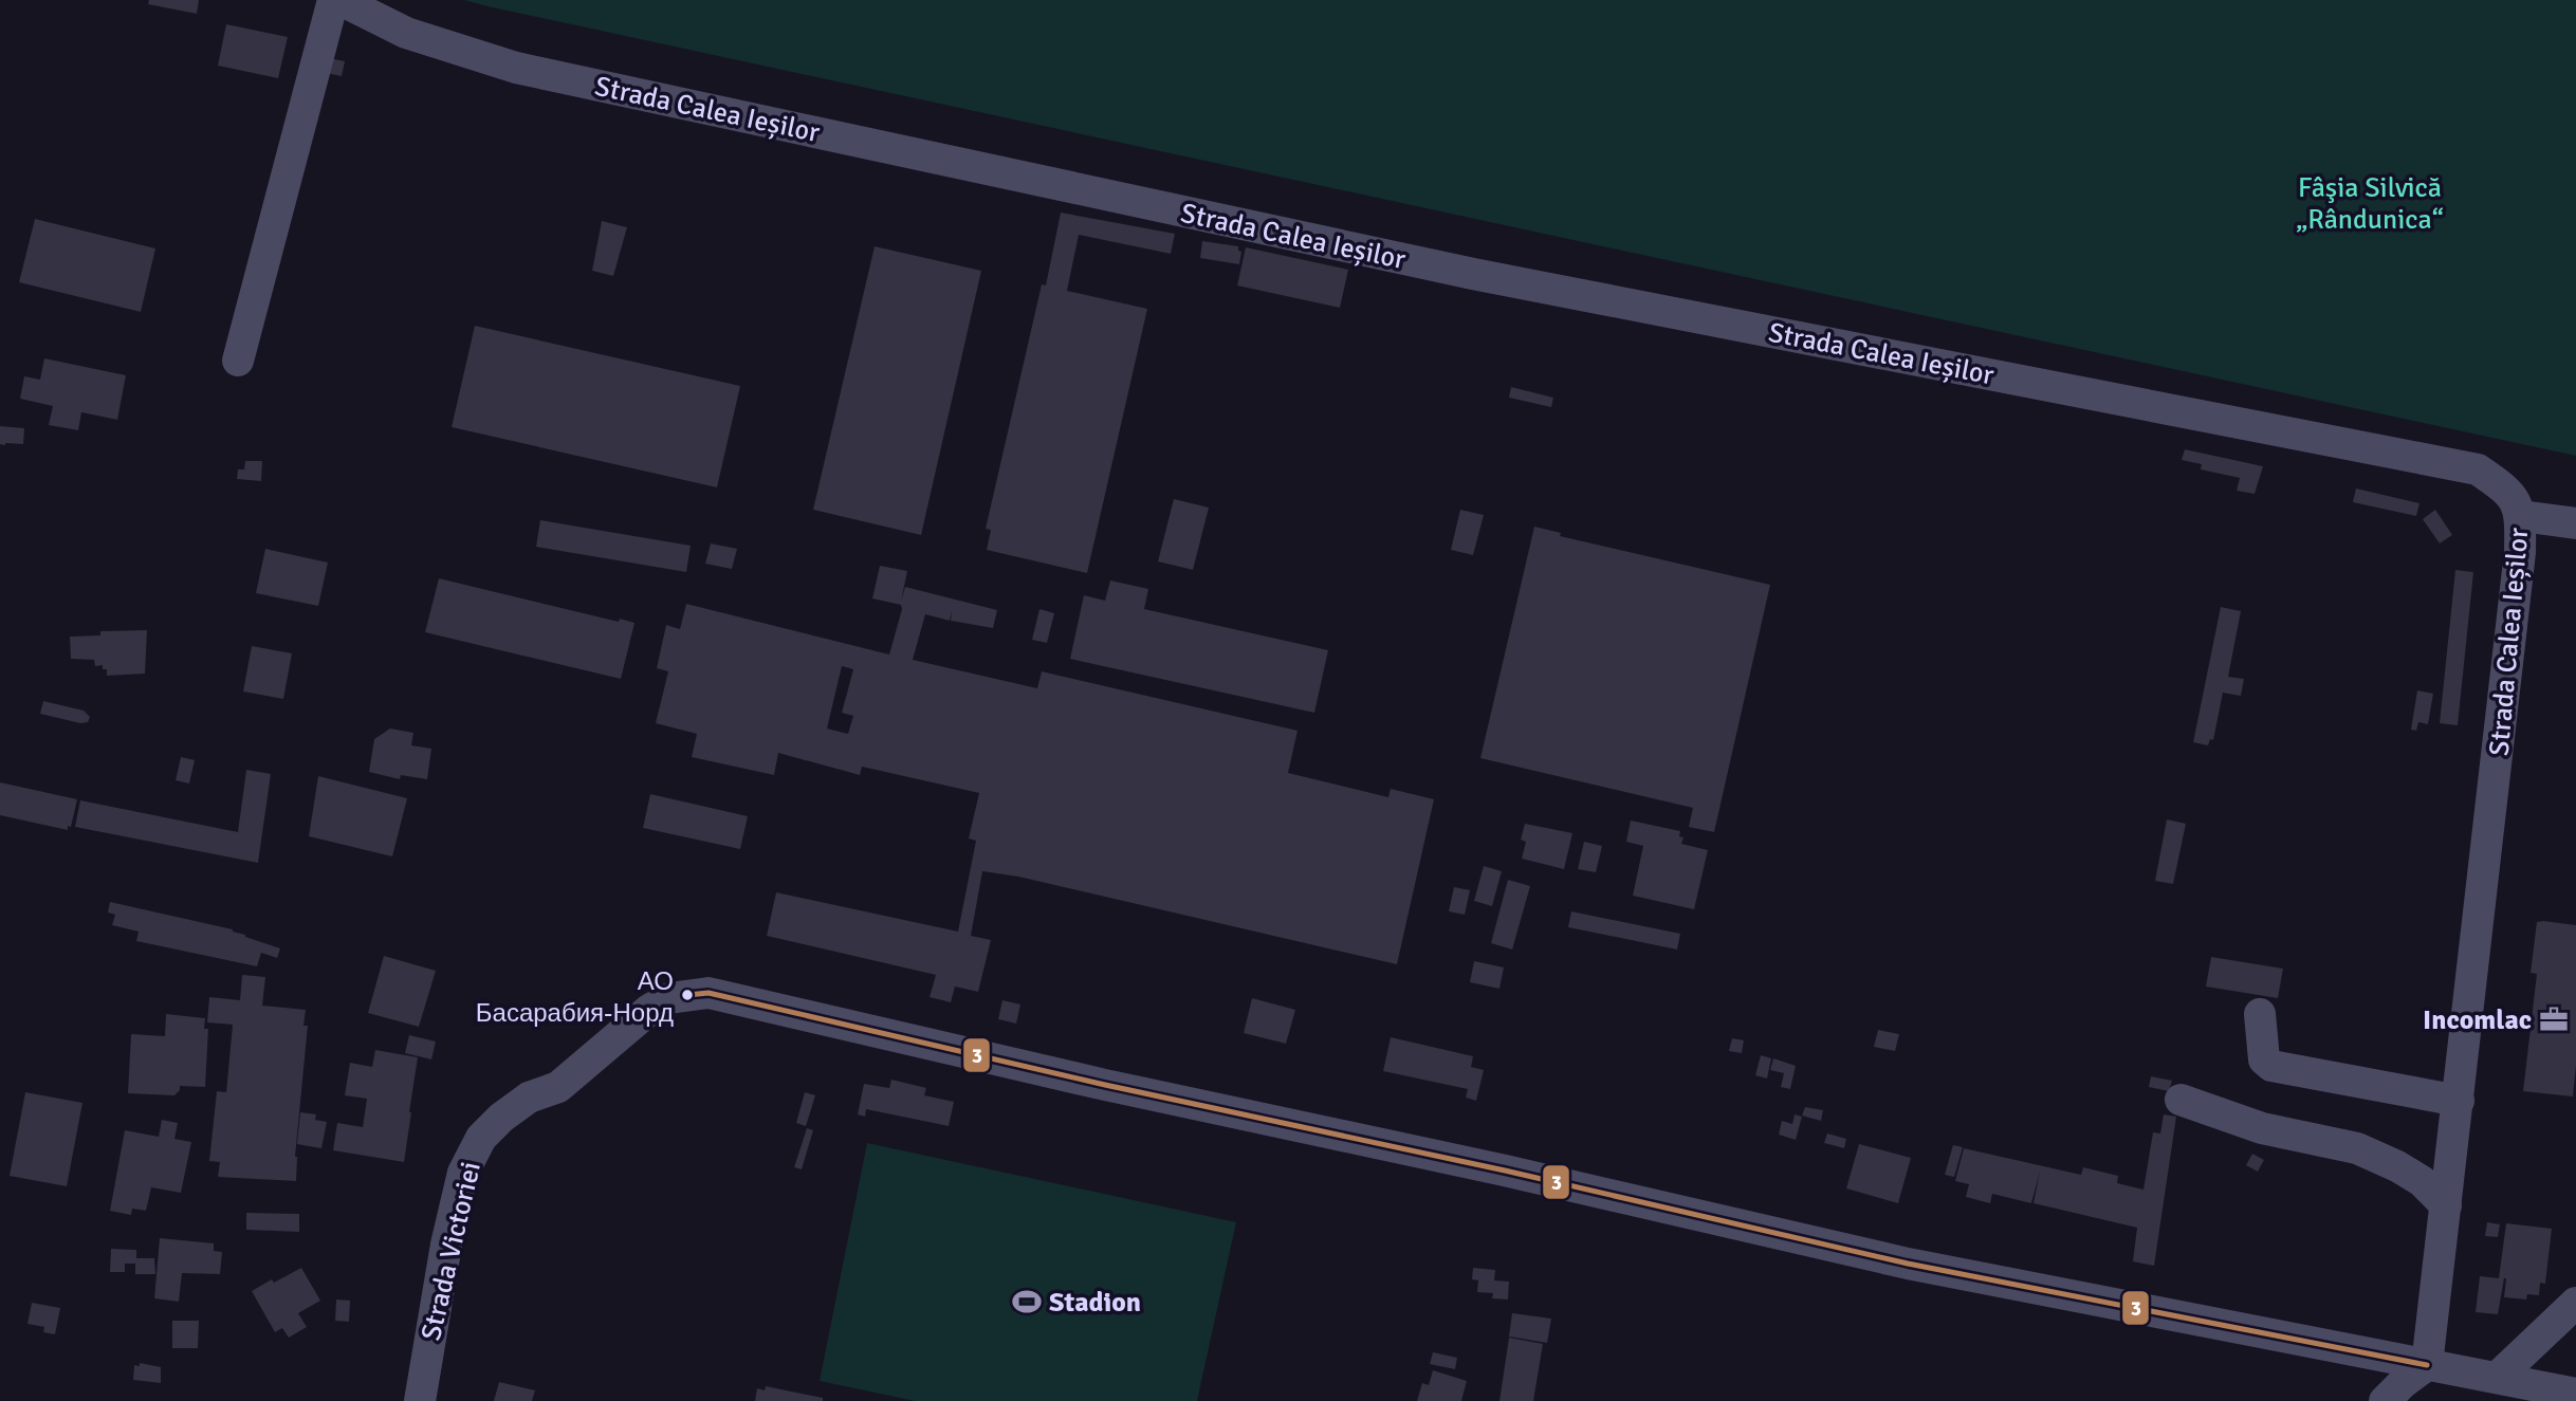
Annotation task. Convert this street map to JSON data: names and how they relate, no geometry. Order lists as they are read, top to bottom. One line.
{"streets":{"street":["Strada Calea Ieșilor","Strada Victoriei"]},"crossings":[["Strada Calea Ieșilor","Strada Victoriei"]],"parks":["Fâşia Silvică „Rândunica“"],"places":{"other":["АО Басарабия-Норд"],"office":["Incomlac"],"sports":["Stadion"]},"lines":["transit line 3"]}
